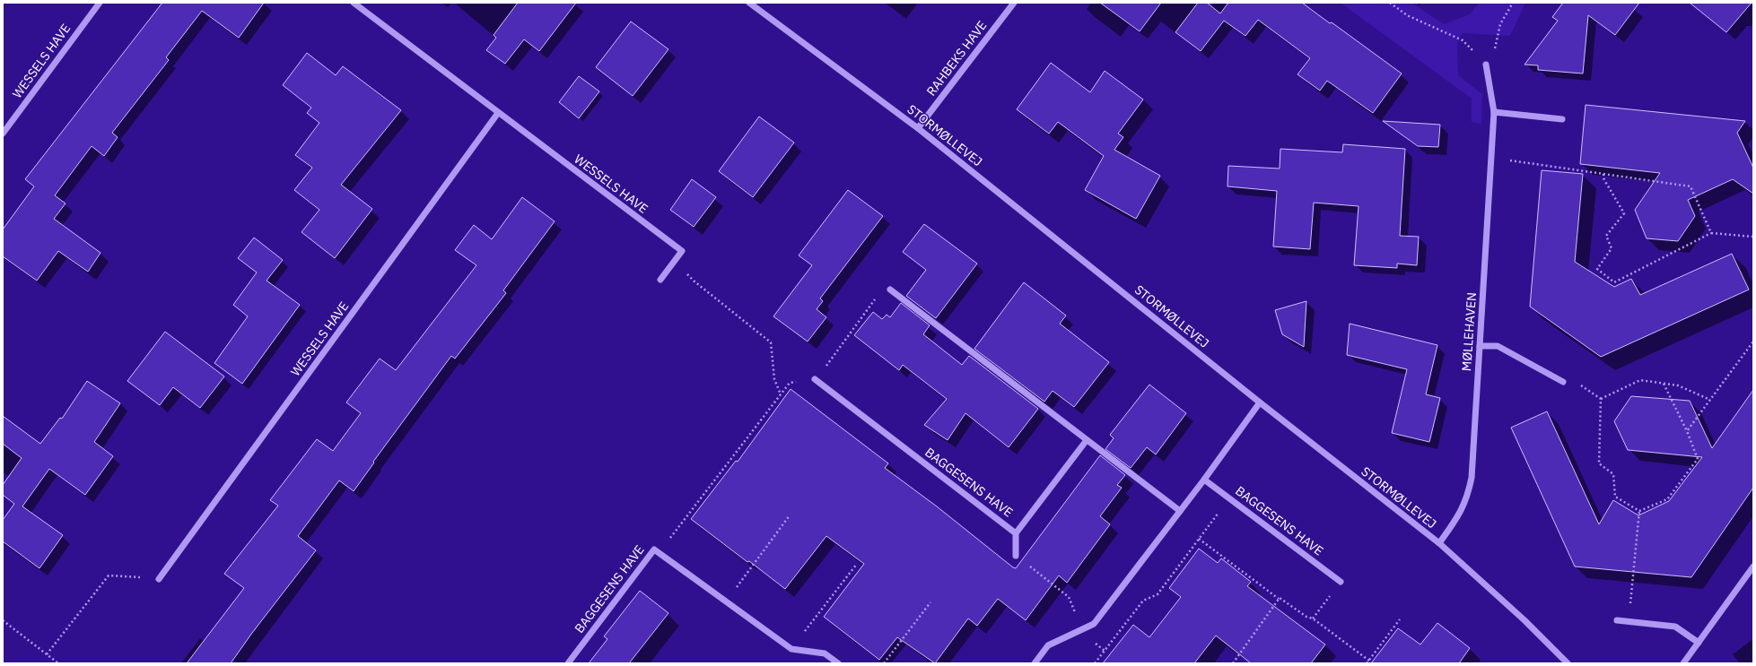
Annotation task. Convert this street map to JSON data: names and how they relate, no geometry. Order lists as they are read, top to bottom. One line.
{"streets":{"street":["RAHBEKS HAVE","WESSELS HAVE","STORMØLLEVEJ","MØLLEHAVEN","BAGGESENS HAVE"]},"crossings":[["RAHBEKS HAVE","STORMØLLEVEJ"],["STORMØLLEVEJ","MØLLEHAVEN"]]}
